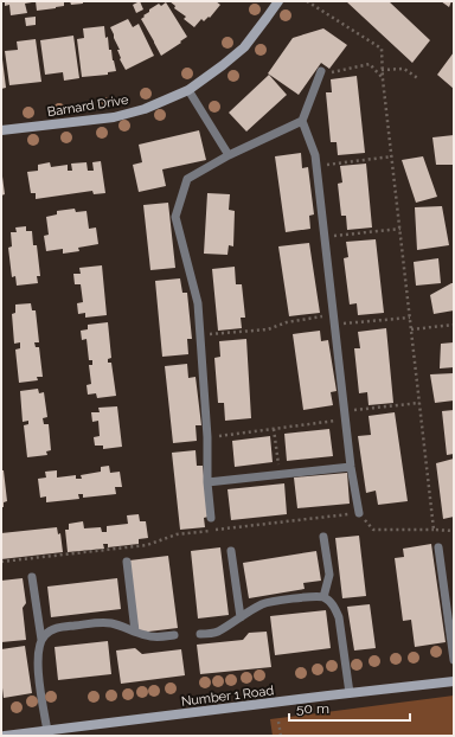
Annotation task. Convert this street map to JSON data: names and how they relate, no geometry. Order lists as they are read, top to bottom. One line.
{"streets":{"main road":["Barnard Drive","Number 1 Road"]},"scale_bar":"50 m"}
